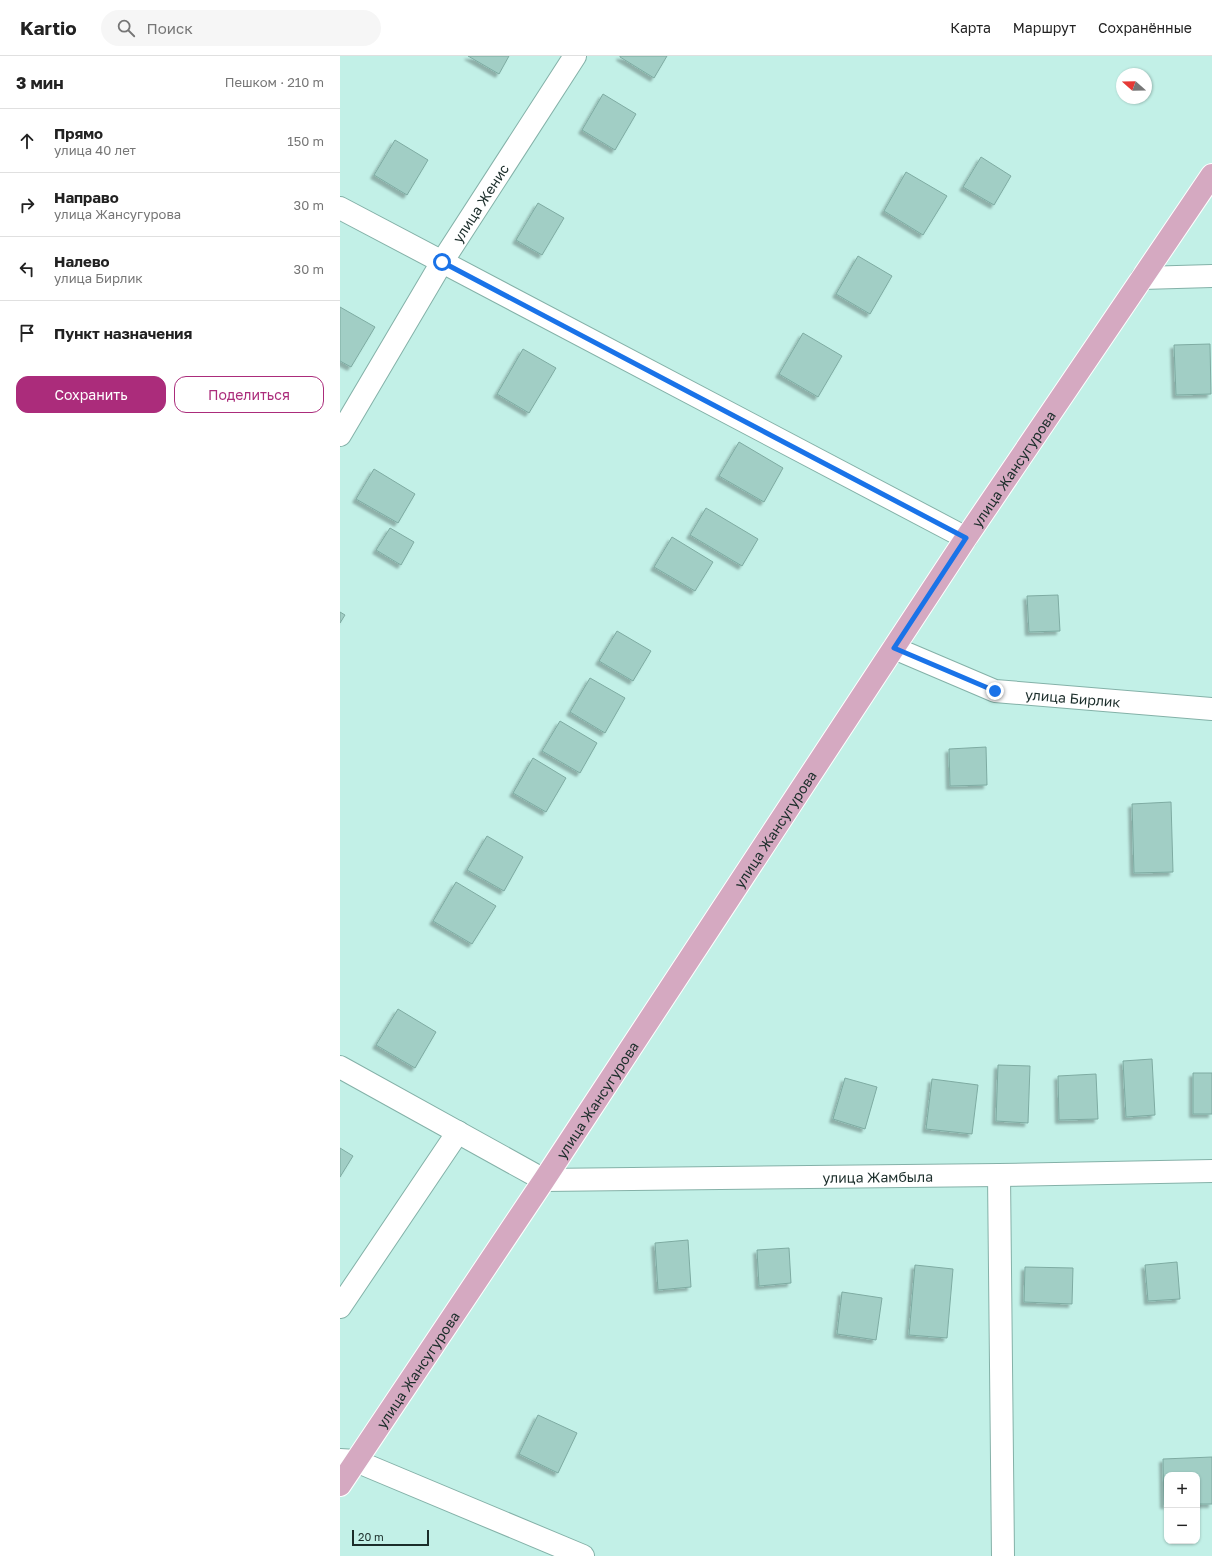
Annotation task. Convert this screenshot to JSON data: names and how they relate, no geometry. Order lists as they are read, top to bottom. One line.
{"streets":{"main road":["улица Жансугурова"],"street":["улица Женис","улица Бирлик","улица Жамбыла"]},"crossings":[["улица Жансугурова","улица Бирлик"],["улица Жансугурова","улица Жамбыла"]],"scale_bar":"20 m","north":"left","page":{"header":"Kartio","search":"Поиск","nav":["Карта","Маршрут","Сохранённые"],"heading":["3 мин","Пешком · 210 m"],"list":[["Прямо","улица 40 лет","150 m"],["Направо","улица Жансугурова","30 m"],["Налево","улица Бирлик","30 m"],"Пункт назначения"],"buttons":["Сохранить","Поделиться"],"map_buttons":["+","−"],"scale":"20 m"}}
